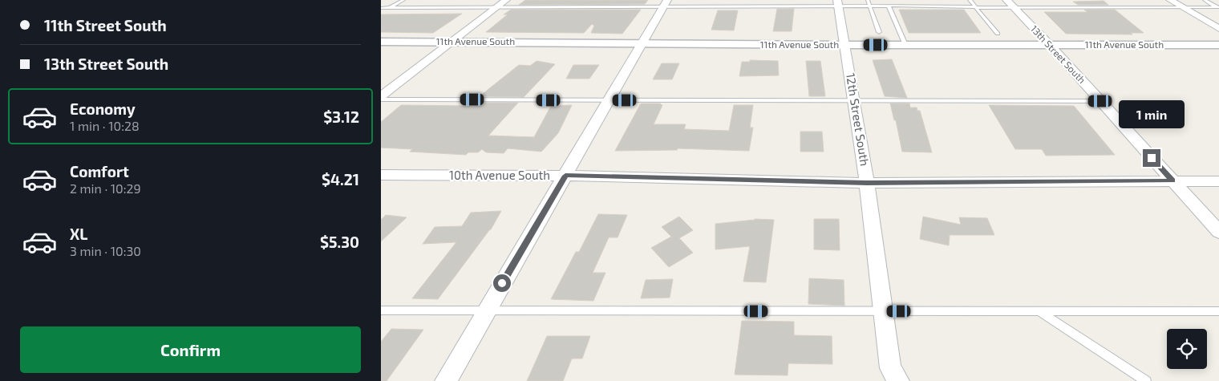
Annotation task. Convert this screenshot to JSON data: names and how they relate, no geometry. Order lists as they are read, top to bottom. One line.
{"streets":{"street":["11th Avenue South","13th Street South","12th Street South","10th Avenue South"]},"crossings":[["11th Avenue South","13th Street South"],["11th Avenue South","12th Street South"],["13th Street South","10th Avenue South"],["12th Street South","10th Avenue South"]],"page":{"banner":["11th Street South","13th Street South"],"list":[{"name":"Economy","note":"1 min · 10:28","value":"$3.12"},{"name":"Comfort","note":"2 min · 10:29","value":"$4.21"},{"name":"XL","note":"3 min · 10:30","value":"$5.30"}],"bubble":"1 min","buttons":"Confirm"}}
